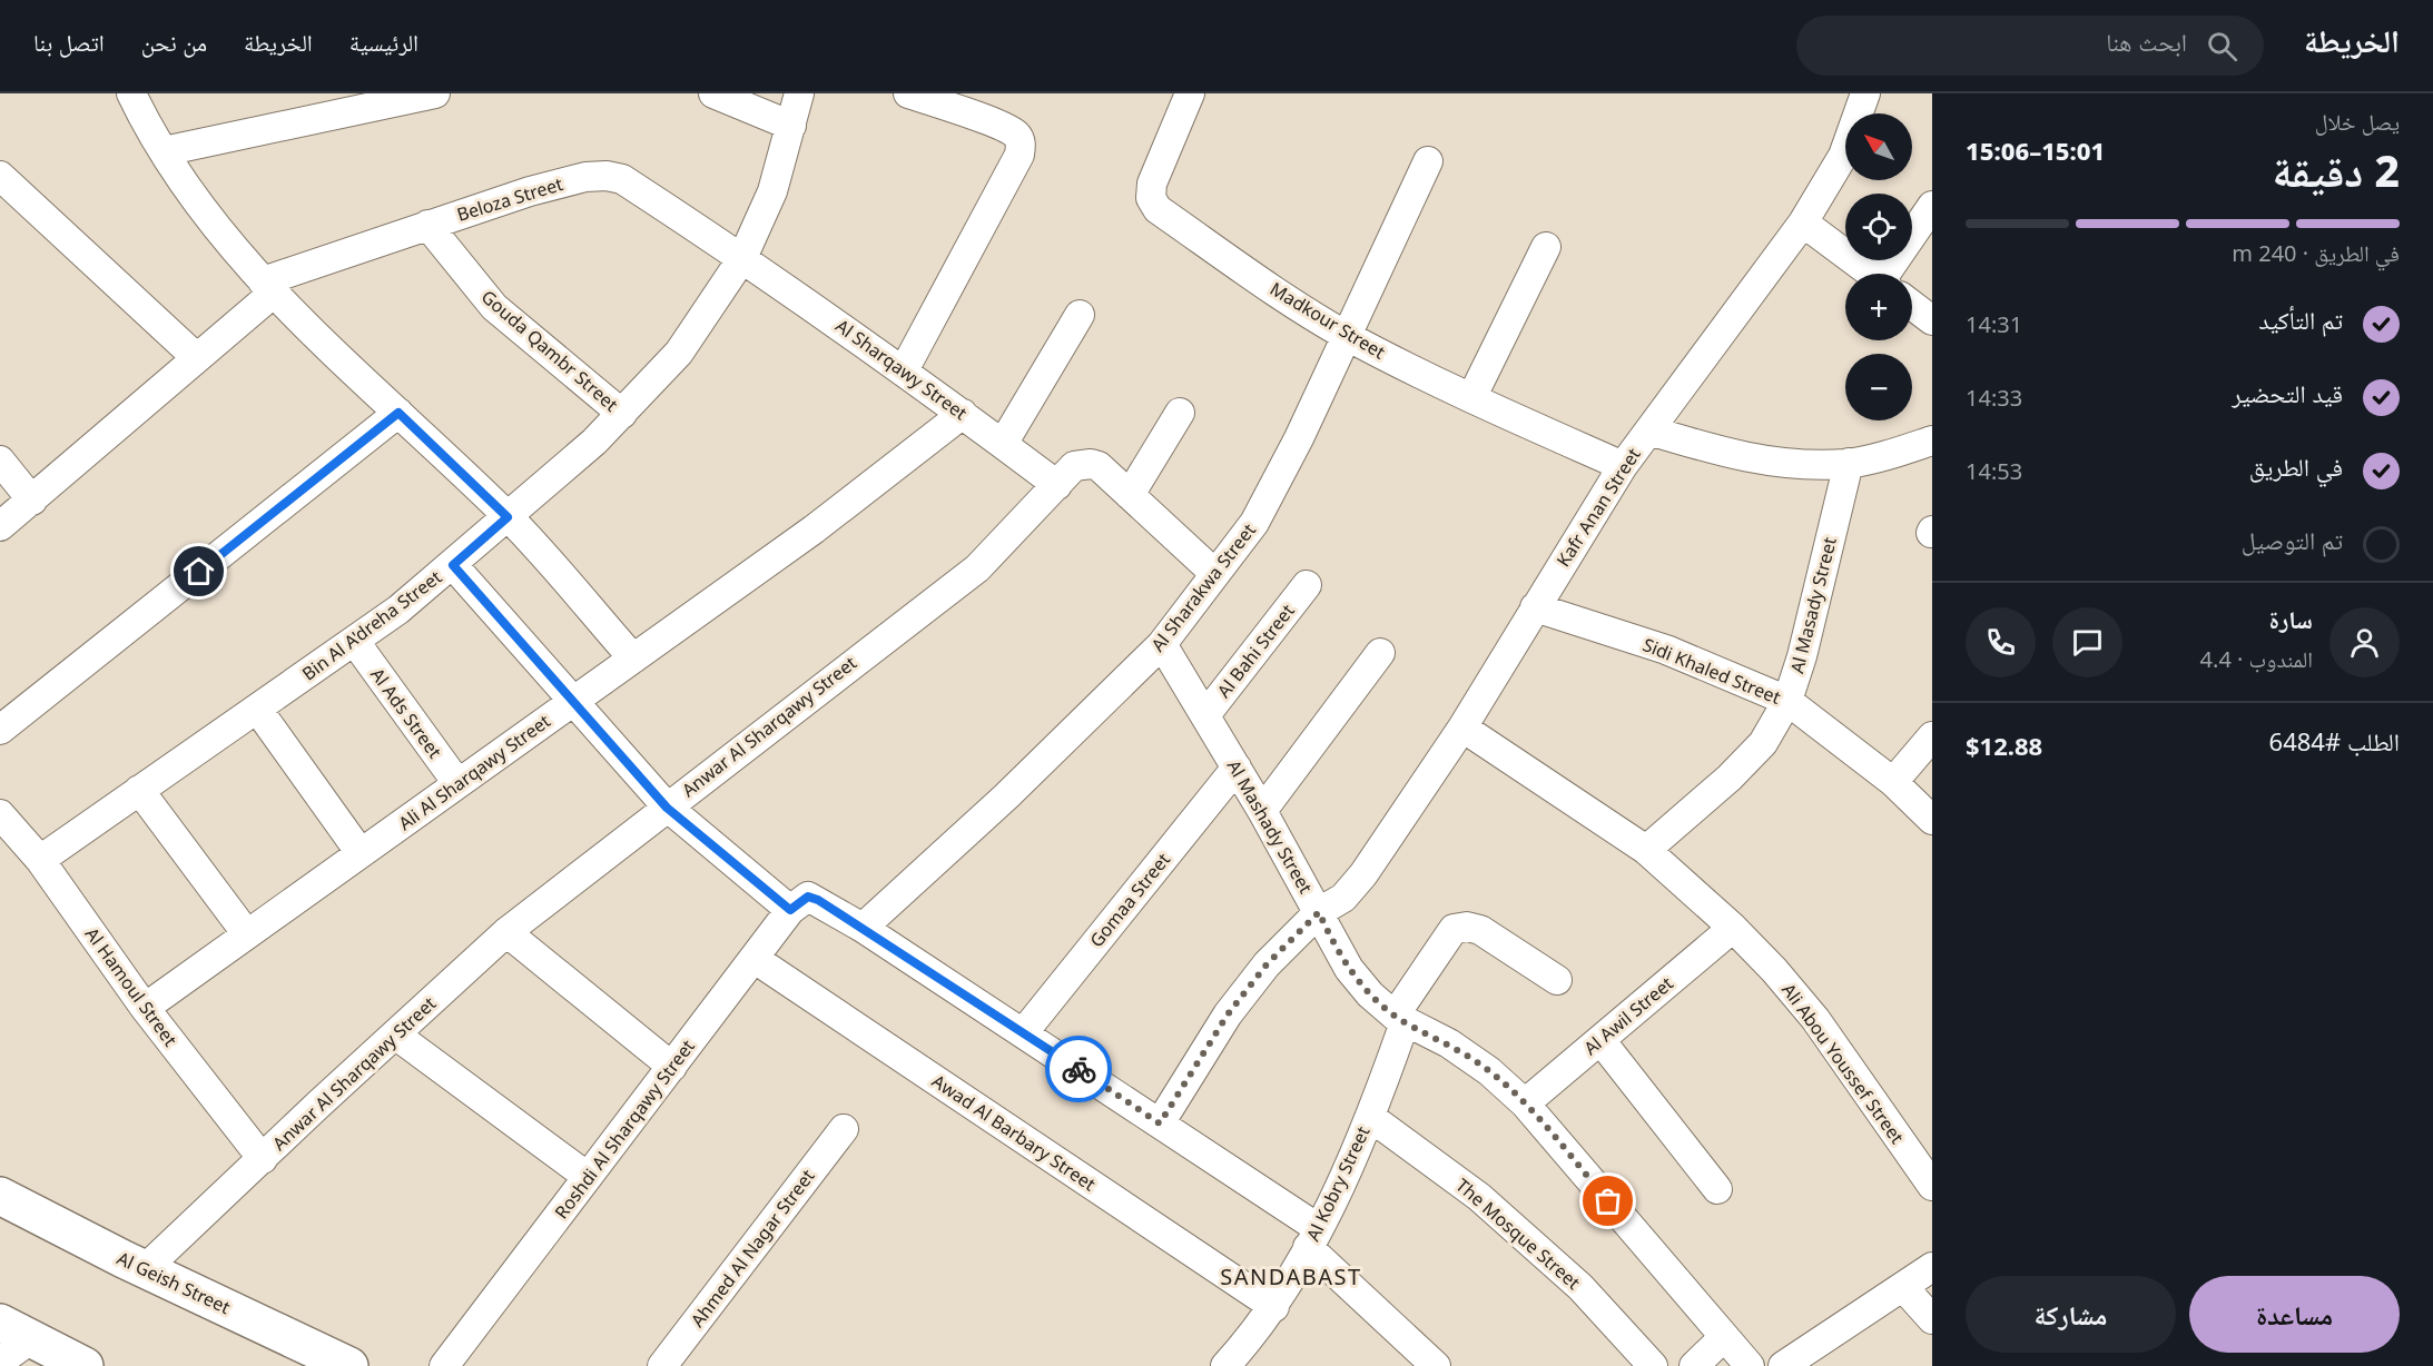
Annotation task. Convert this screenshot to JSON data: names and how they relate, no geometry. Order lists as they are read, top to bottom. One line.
{"streets":{"main road":["Al Geish Street"],"street":["Beloza Street","Madkour Street","Gouda Qambr Street","Al Sharqawy Street","Kafr Anan Street","Al Sharakwa Street","Al Masady Street","Bin Al A'dreha Street","Al Bahi Street","Sidi Khaled Street","Al Ads Street","Anwar Al Sharqawy Street","Ali Al Sharqawy Street","Al Mashady Street","Gomaa Street","Al Hamoul Street","Al Awil Street","Ali Abou Youssef Street","Roshdi Al Sharqawy Street","Awad Al Barbary Street","Al Kobry Street","The Mosque Street","Ahmed Al Nagar Street"]},"crossings":[["Beloza Street","Gouda Qambr Street"],["Beloza Street","Al Sharqawy Street"],["Beloza Street","Bin Al A'dreha Street"],["Madkour Street","Kafr Anan Street"],["Madkour Street","Al Sharakwa Street"],["Gouda Qambr Street","Bin Al A'dreha Street"],["Al Sharqawy Street","Bin Al A'dreha Street"],["Al Sharqawy Street","Anwar Al Sharqawy Street"],["Al Sharqawy Street","Ali Al Sharqawy Street"],["Kafr Anan Street","Sidi Khaled Street"],["Kafr Anan Street","Al Mashady Street"],["Kafr Anan Street","Ali Abou Youssef Street"],["Al Sharakwa Street","Anwar Al Sharqawy Street"],["Al Sharakwa Street","Al Mashady Street"],["Al Masady Street","Sidi Khaled Street"],["Al Masady Street","Ali Abou Youssef Street"],["Bin Al A'dreha Street","Al Ads Street"],["Bin Al A'dreha Street","Al Hamoul Street"],["Al Bahi Street","Al Mashady Street"],["Al Ads Street","Ali Al Sharqawy Street"],["Anwar Al Sharqawy Street","Al Hamoul Street"],["Anwar Al Sharqawy Street","Al Geish Street"],["Ali Al Sharqawy Street","Al Hamoul Street"],["Al Mashady Street","Gomaa Street"],["Al Mashady Street","Al Awil Street"],["Al Mashady Street","Al Kobry Street"],["Al Awil Street","Ali Abou Youssef Street"],["Roshdi Al Sharqawy Street","Awad Al Barbary Street"],["Awad Al Barbary Street","Al Kobry Street"],["Al Kobry Street","The Mosque Street"]],"districts":["SANDABAST"],"north":"top left","page":{"header":"الخريطة","search":"ابحث هنا","nav":["الرئيسية","الخريطة","من نحن","اتصل بنا"],"heading":["2 دقيقة","يصل خلال","15:01–15:06"],"panel":["سارة","المندوب · 4.4","الطلب #6484","$12.88"],"map_buttons":["+","−"],"bar":"في الطريق · 240 m","list":[["تم التأكيد","14:31"],["قيد التحضير","14:33"],["في الطريق","14:53"],"تم التوصيل"],"buttons":["مساعدة","مشاركة"]}}
